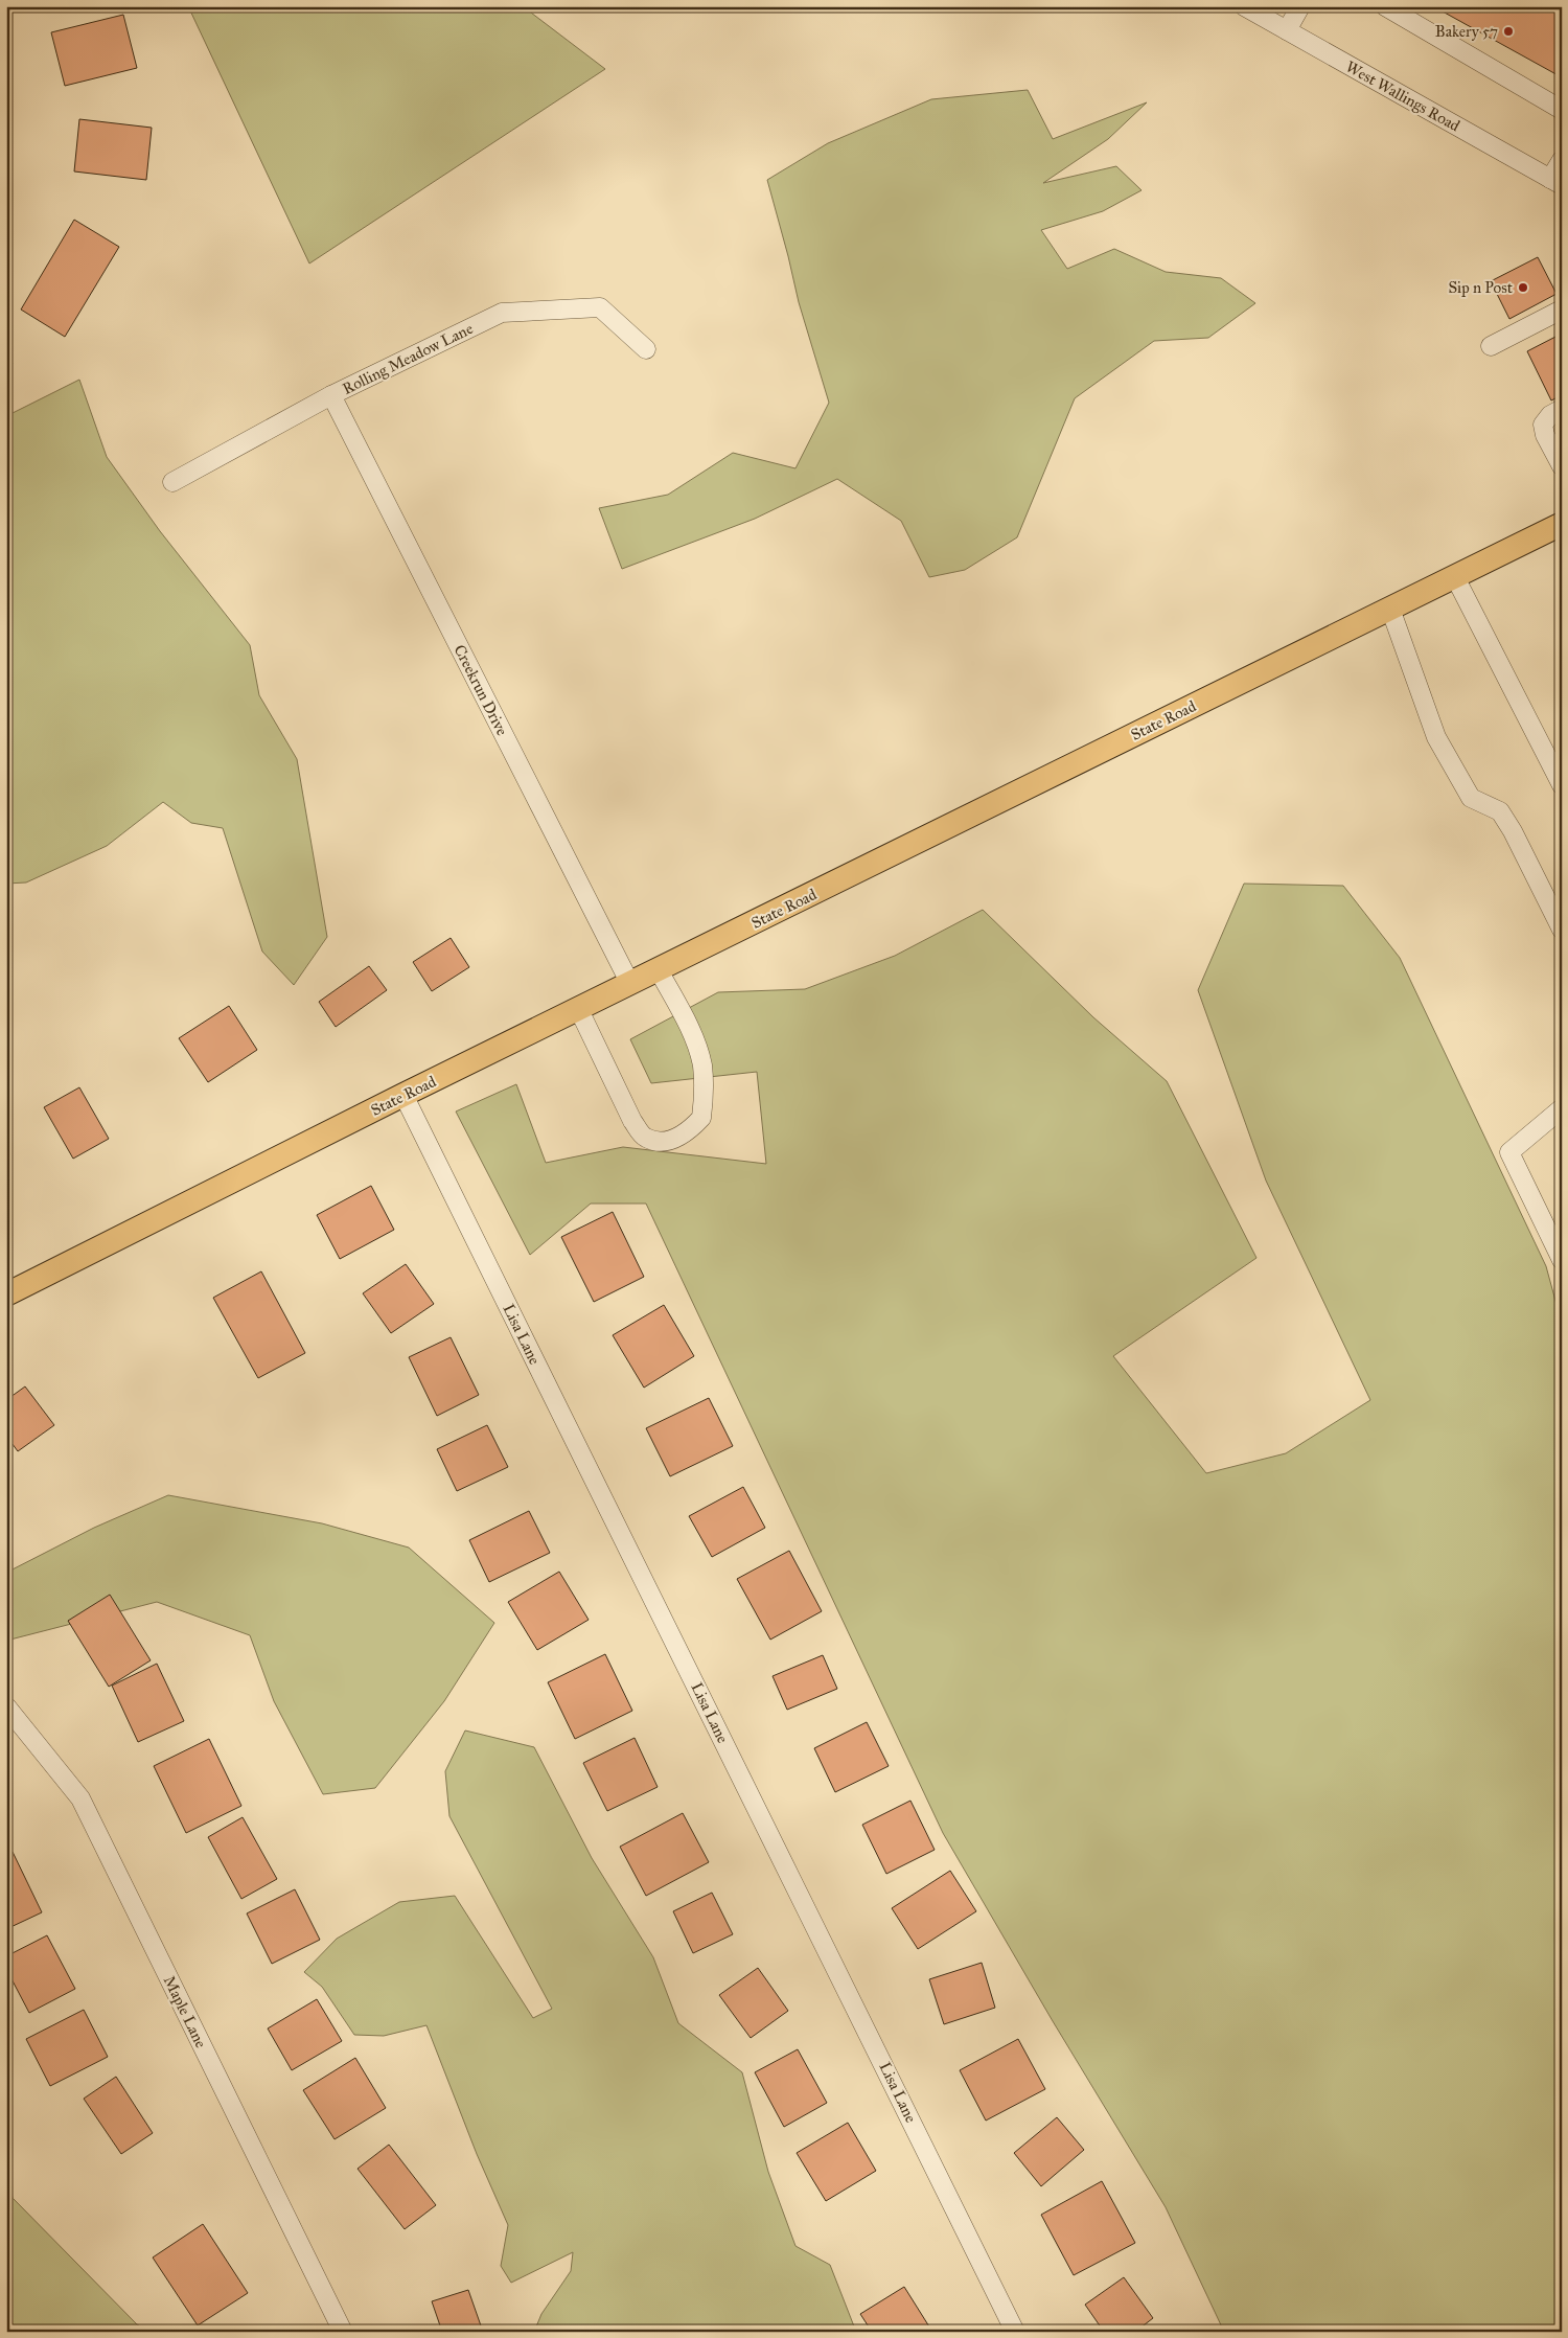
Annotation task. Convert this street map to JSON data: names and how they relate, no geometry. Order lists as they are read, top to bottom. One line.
{"streets":{"main road":["State Road"],"street":["West Wallings Road","Rolling Meadow Lane","Creekrun Drive","Lisa Lane","Maple Lane"]},"crossings":[["Rolling Meadow Lane","Creekrun Drive"],["Creekrun Drive","State Road"],["State Road","Lisa Lane"]],"places":["Bakery 57","Sip n Post"]}
